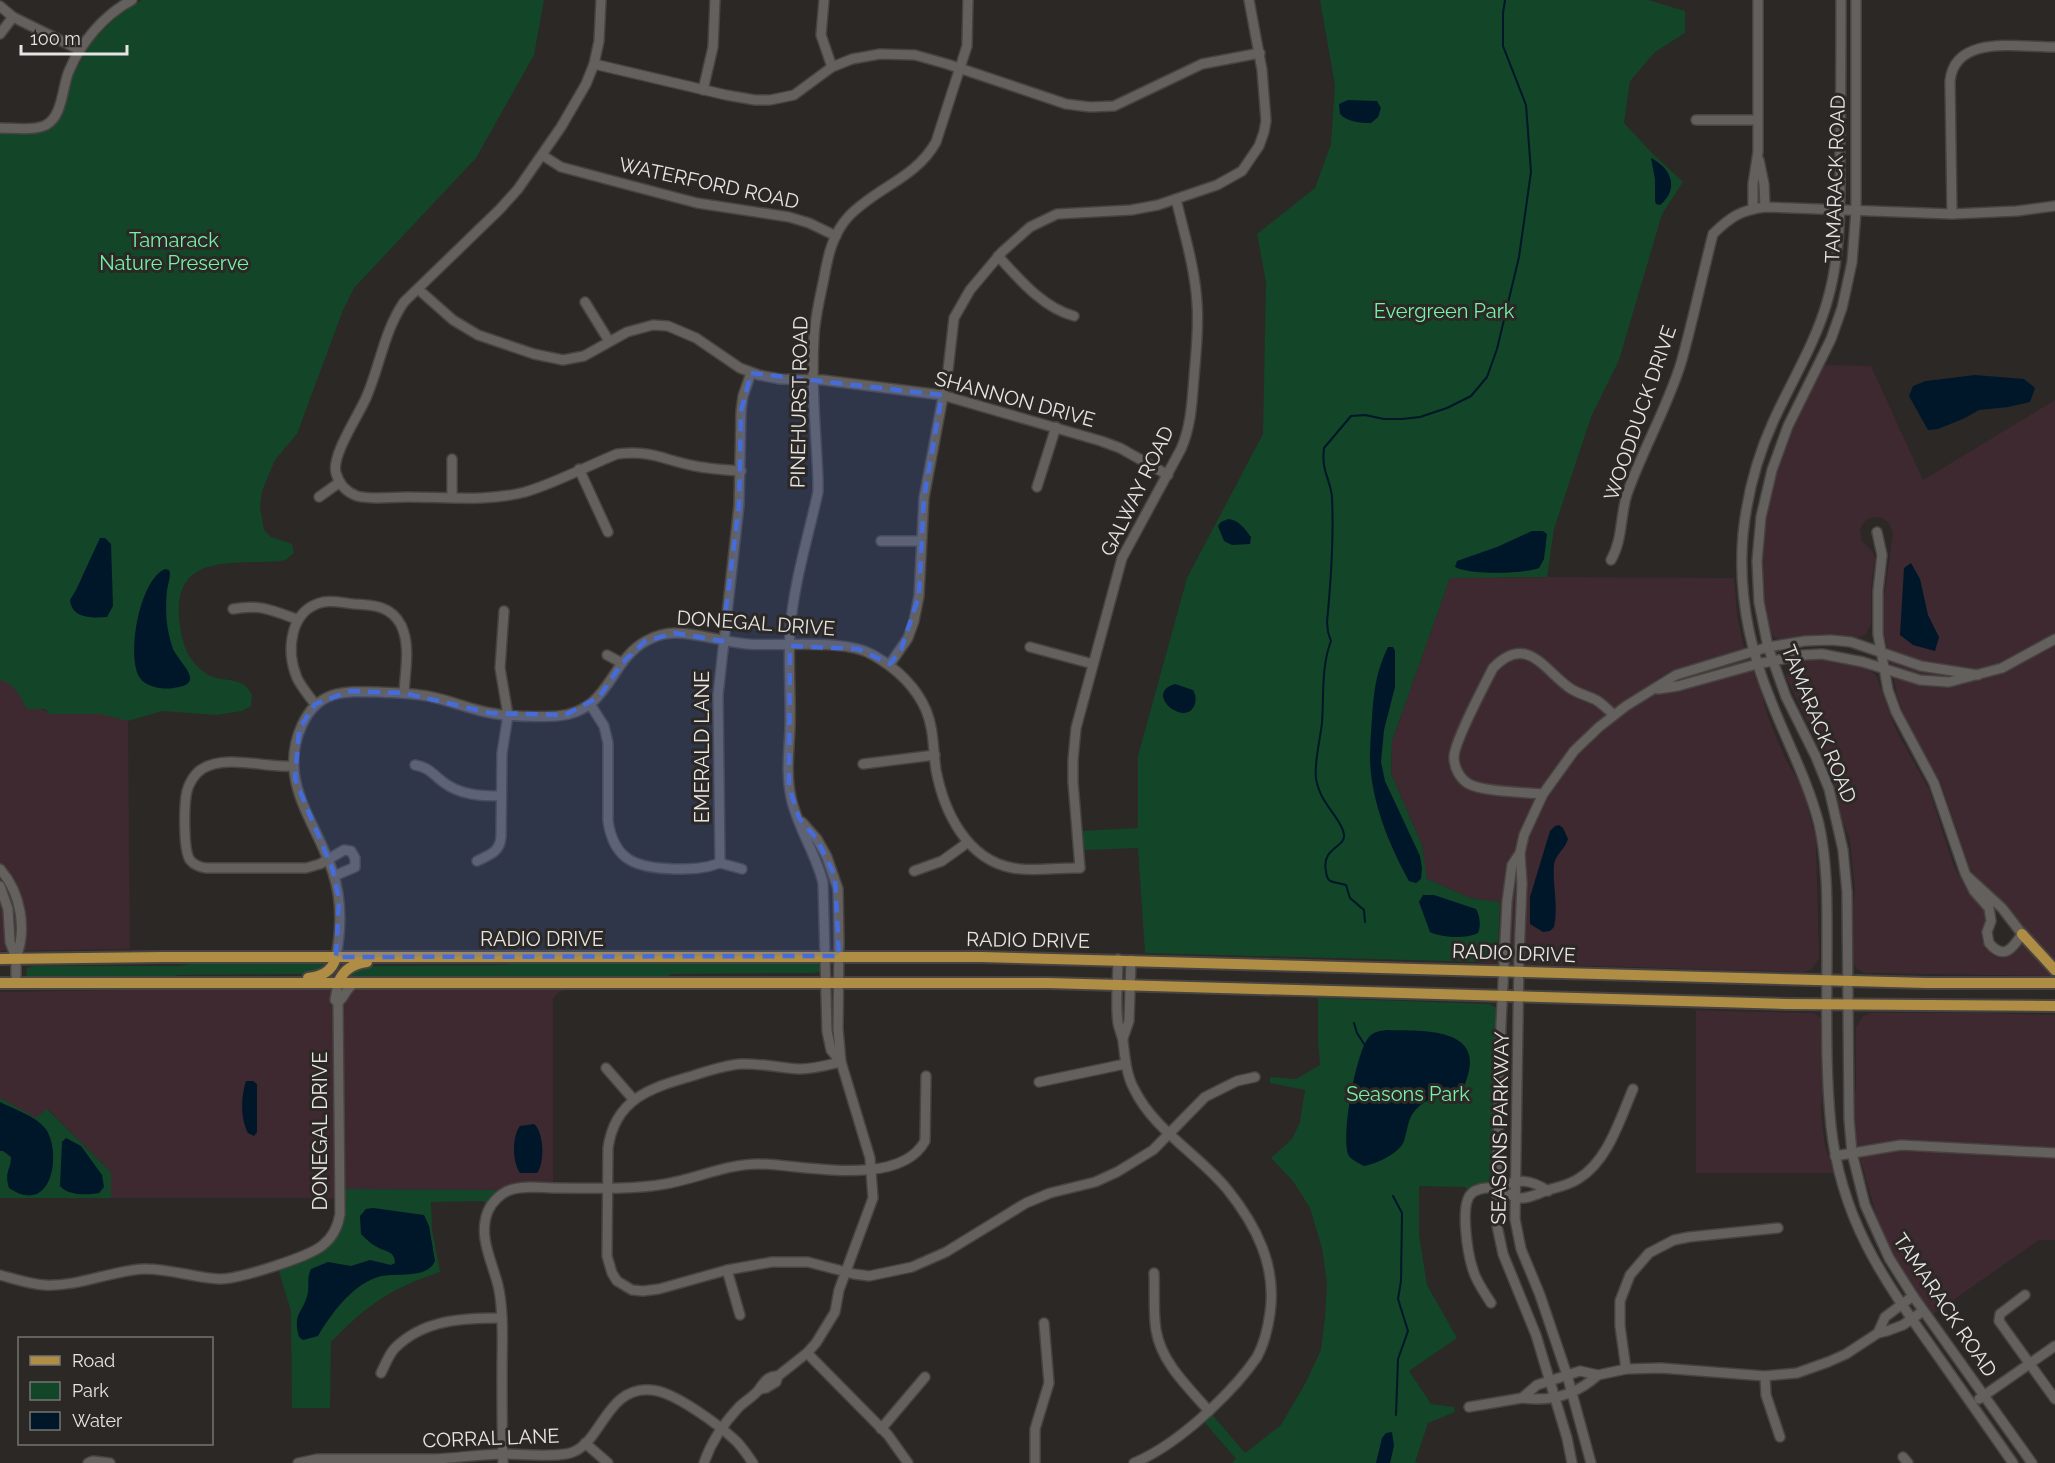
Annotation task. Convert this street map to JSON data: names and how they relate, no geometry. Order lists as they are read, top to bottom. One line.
{"streets":{"main road":["RADIO DRIVE"],"street":["TAMARACK ROAD","WATERFORD ROAD","SHANNON DRIVE","PINEHURST ROAD","WOODDUCK DRIVE","GALWAY ROAD","DONEGAL DRIVE","EMERALD LANE","SEASONS PARKWAY","CORRAL LANE"]},"crossings":[["TAMARACK ROAD","WOODDUCK DRIVE"],["TAMARACK ROAD","RADIO DRIVE"],["TAMARACK ROAD","SEASONS PARKWAY"],["WATERFORD ROAD","PINEHURST ROAD"],["SHANNON DRIVE","PINEHURST ROAD"],["SHANNON DRIVE","GALWAY ROAD"],["SHANNON DRIVE","EMERALD LANE"],["PINEHURST ROAD","DONEGAL DRIVE"],["PINEHURST ROAD","RADIO DRIVE"],["PINEHURST ROAD","CORRAL LANE"],["GALWAY ROAD","DONEGAL DRIVE"],["DONEGAL DRIVE","EMERALD LANE"],["RADIO DRIVE","SEASONS PARKWAY"]],"parks":["Tamarack Nature Preserve","Evergreen Park","Seasons Park"],"legend":["Road","Park","Water"],"scale_bar":"100 m"}
